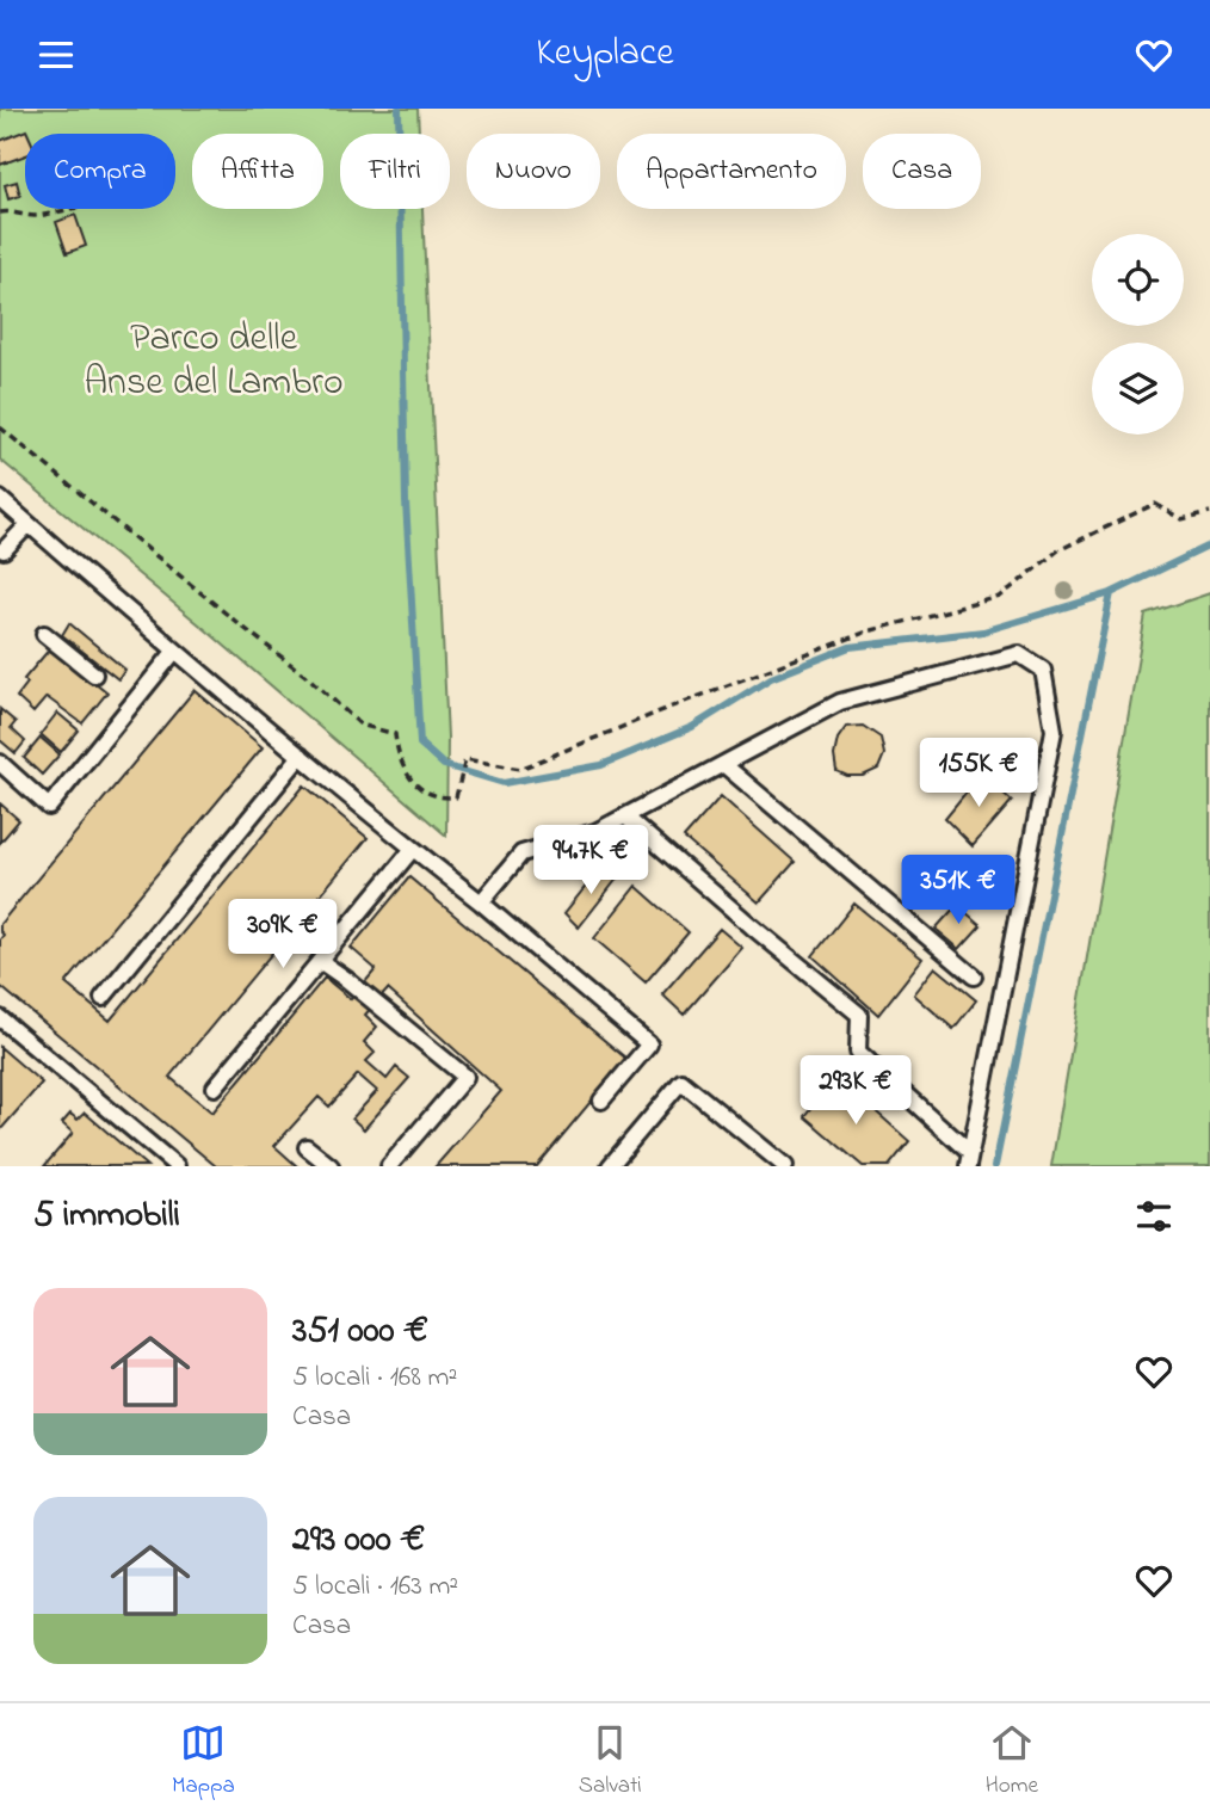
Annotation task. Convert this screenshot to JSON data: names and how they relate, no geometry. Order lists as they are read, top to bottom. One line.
{"parks":["Parco delle Anse del Lambro"],"page":{"header":"Keyplace","chip":["Compra","Affitta","Filtri","Nuovo","Appartamento","Casa"],"price":["155K €","94.7K €","351K €","309K €","293K €"],"heading":"5 immobili","list":[{"name":"351 000 €","note":"5 locali · 168 m² · Casa"},{"name":"293 000 €","note":"5 locali · 163 m² · Casa"}],"tabs":["Mappa","Salvati","Home"]}}
